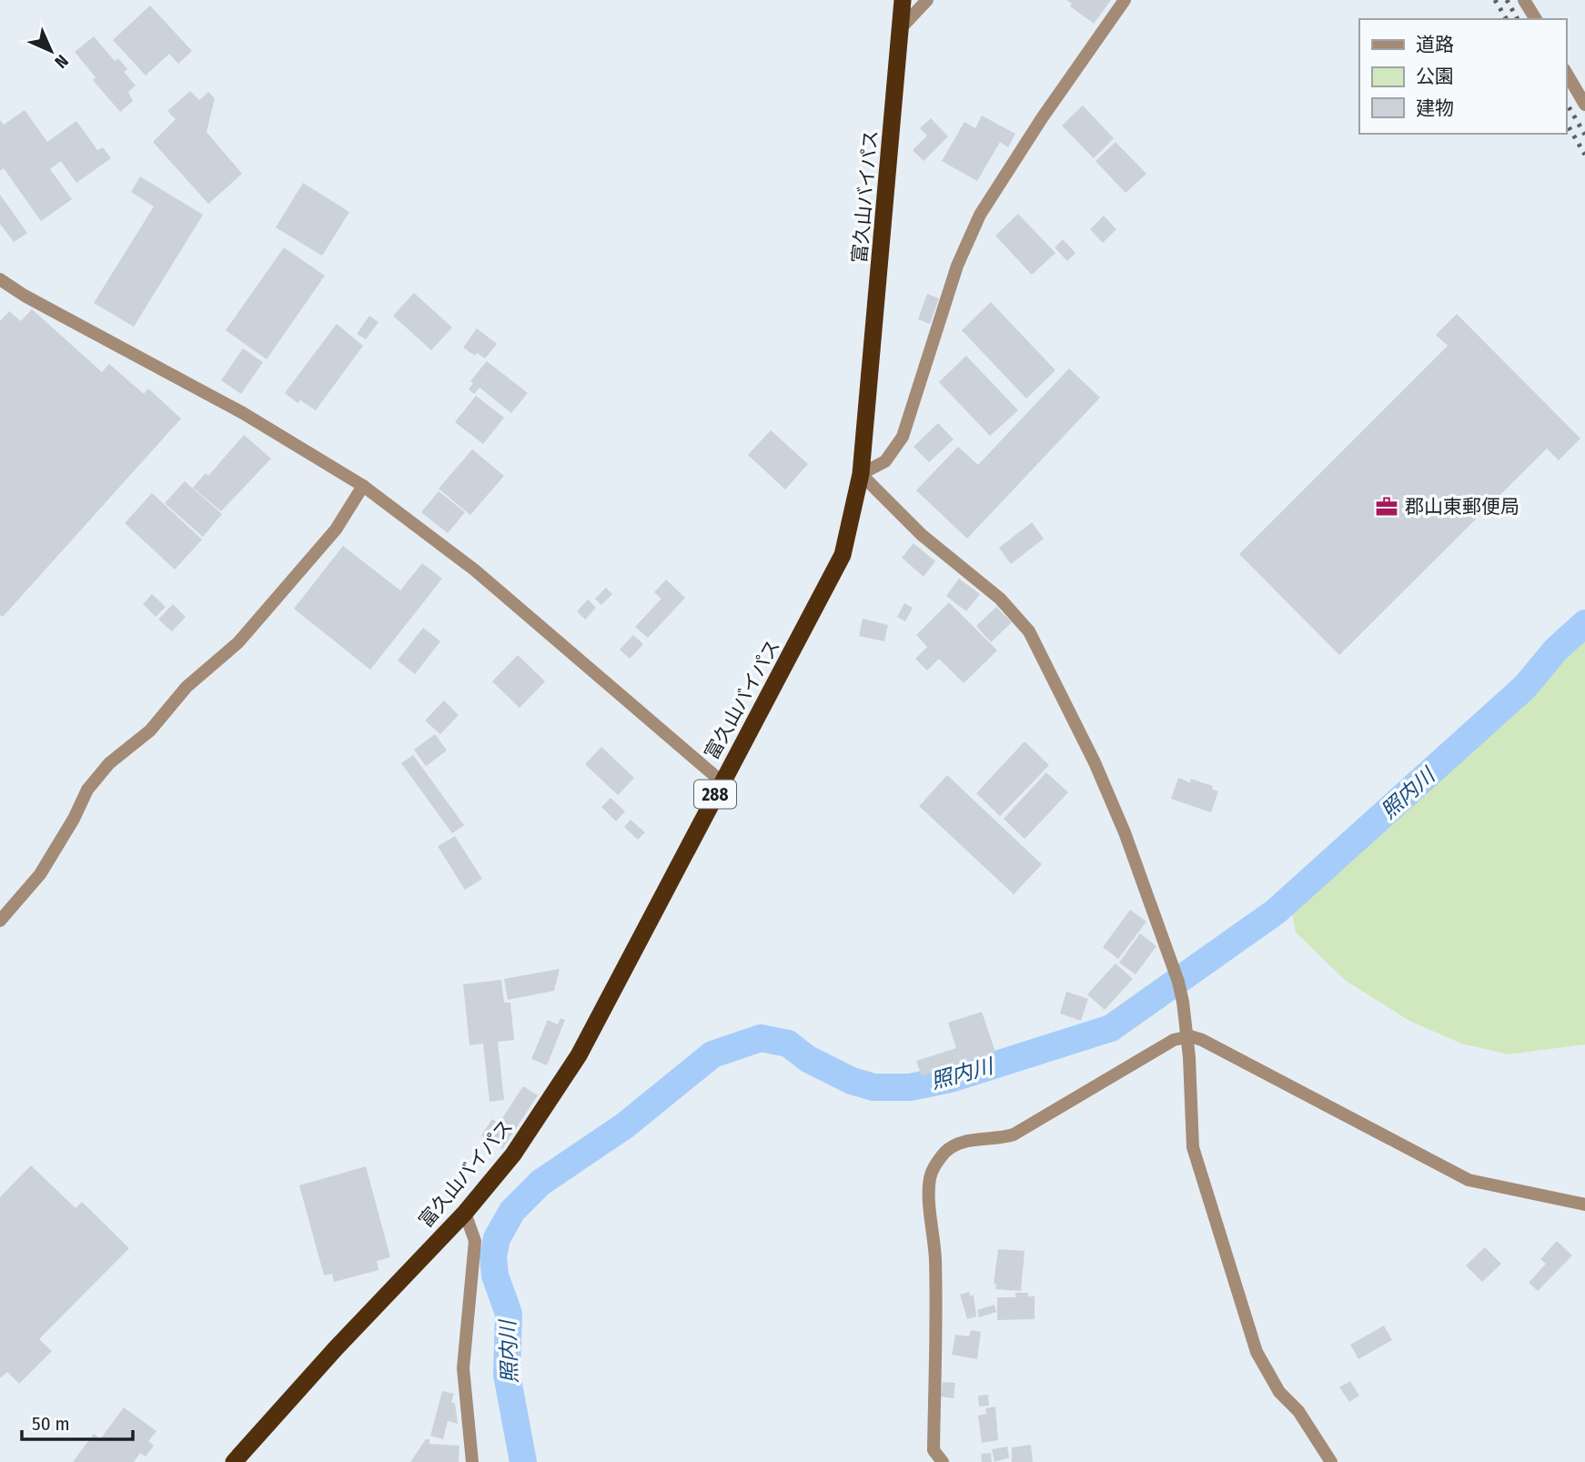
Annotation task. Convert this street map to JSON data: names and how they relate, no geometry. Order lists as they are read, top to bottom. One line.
{"streets":{"highway":["富久山バイパス","288"]},"water":["照内川"],"places":{"office":["郡山東郵便局"]},"legend":["道路","公園","建物"],"scale_bar":"50 m","north":"bottom right"}
